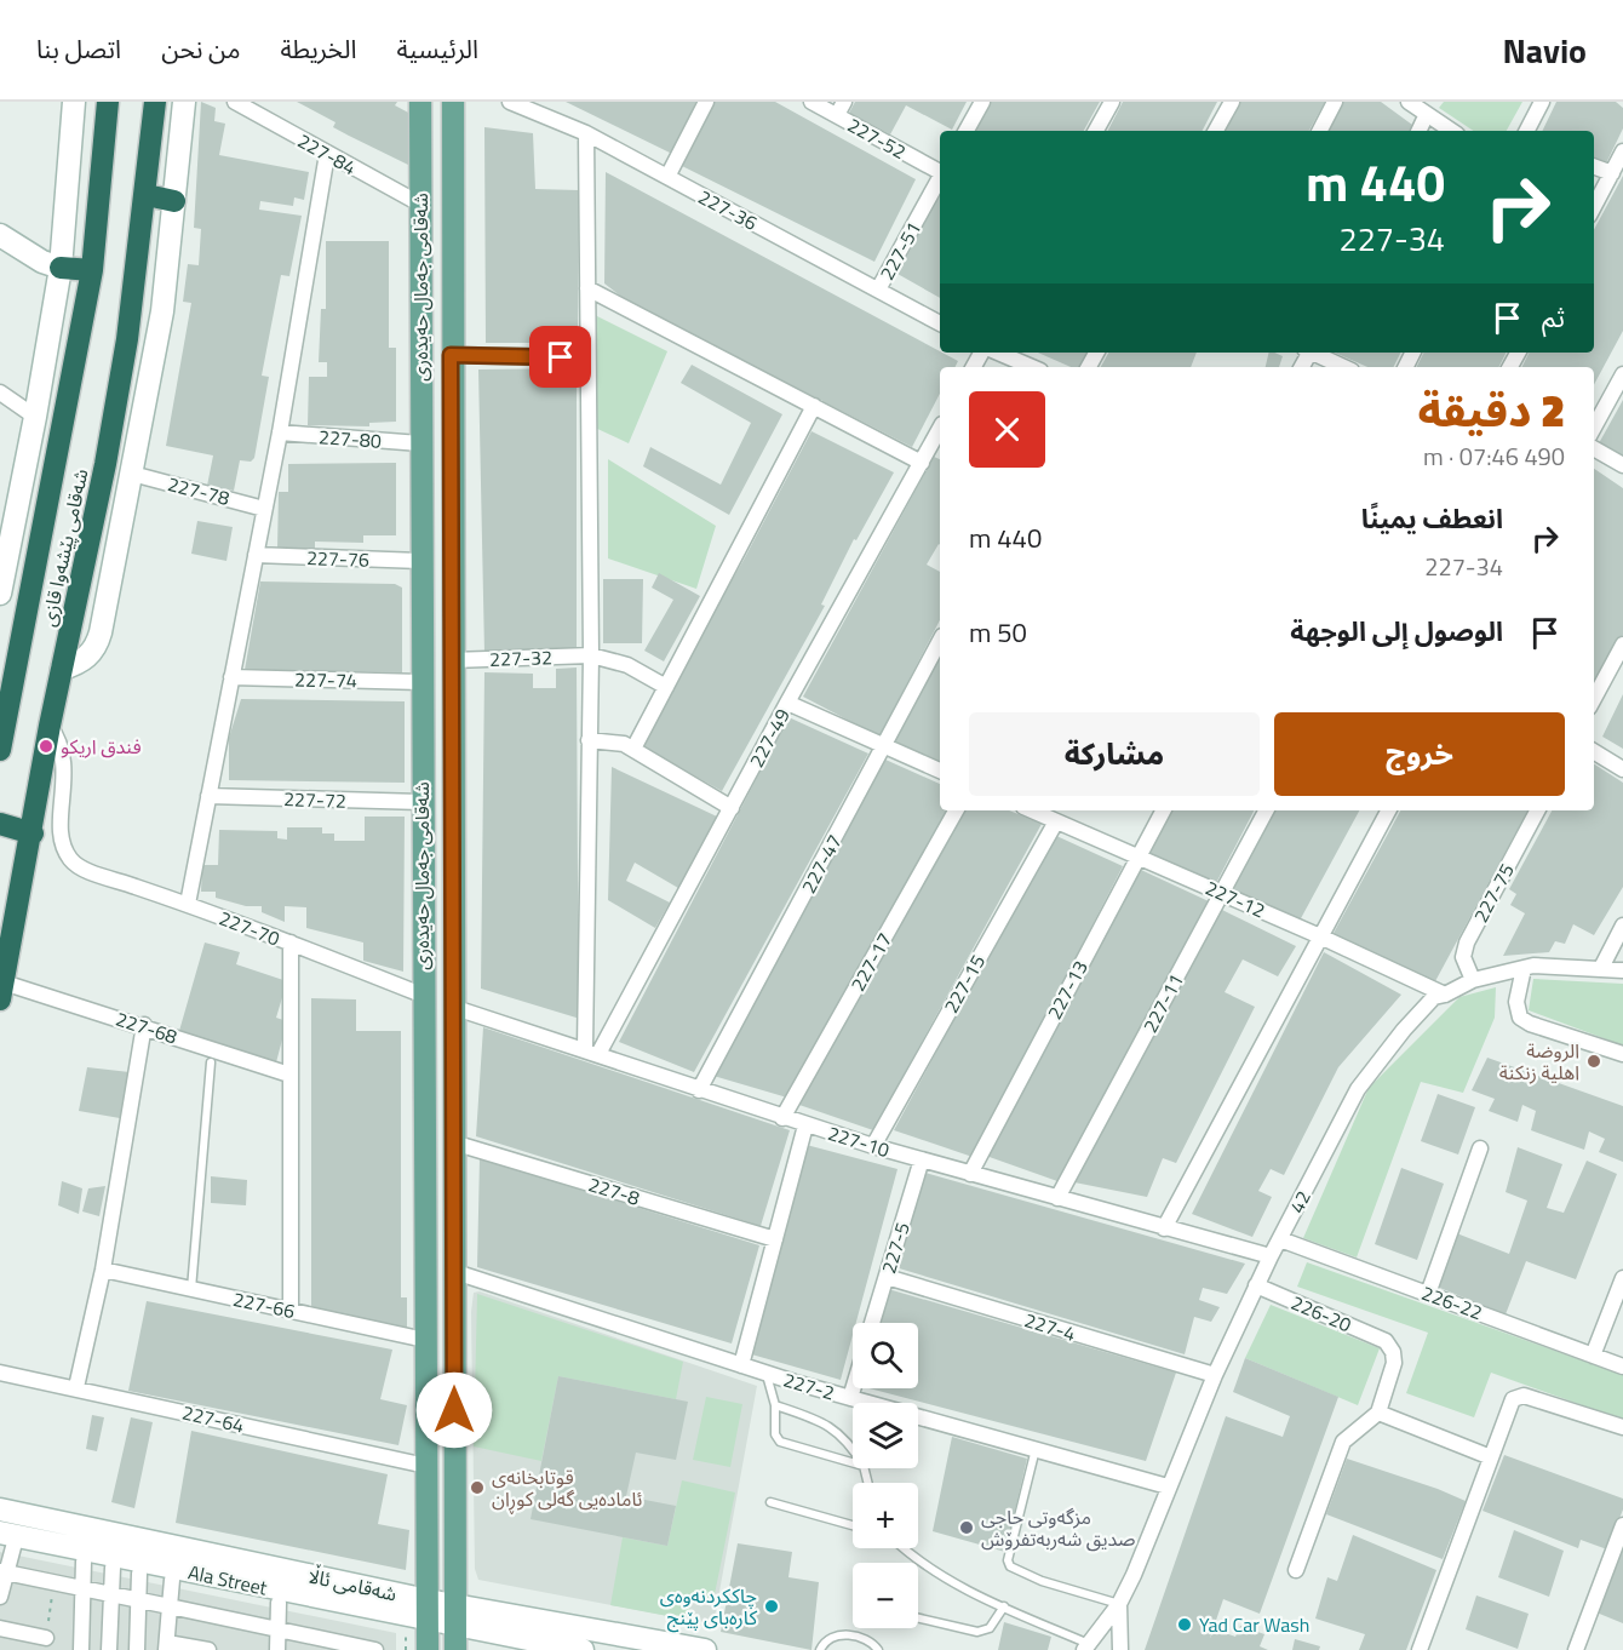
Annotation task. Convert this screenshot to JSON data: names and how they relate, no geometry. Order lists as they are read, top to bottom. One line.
{"streets":{"highway":["شەقامی پێشەوا قازی"],"main road":["شەقامی جەمال حەیدەری","Ala Street","شه‌قامی ئاڵا"],"street":["227-52","227-84","227-36","227-51","227-80","227-78","227-76","227-32","227-74","227-49","227-72","227-47","227-75","227-12","227-70","227-17","227-15","227-13","227-11","227-68","227-10","227-8","42","227-5","226-22","227-66","226-20","227-4","227-2","227-64"]},"crossings":[["227-84","شەقامی جەمال حەیدەری"],["227-36","227-51"],["شەقامی جەمال حەیدەری","227-80"],["شەقامی جەمال حەیدەری","227-76"],["شەقامی جەمال حەیدەری","227-32"],["شەقامی جەمال حەیدەری","227-74"],["شەقامی جەمال حەیدەری","227-72"],["شەقامی جەمال حەیدەری","227-70"],["شەقامی جەمال حەیدەری","227-10"],["شەقامی جەمال حەیدەری","227-8"],["شەقامی جەمال حەیدەری","227-66"],["شەقامی جەمال حەیدەری","227-2"],["شەقامی جەمال حەیدەری","227-64"],["شەقامی جەمال حەیدەری","Ala Street"],["شەقامی جەمال حەیدەری","شه‌قامی ئاڵا"],["شەقامی پێشەوا قازی","227-70"],["شەقامی پێشەوا قازی","227-68"],["227-49","227-10"],["227-47","227-10"],["227-75","42"],["227-12","227-15"],["227-12","227-13"],["227-12","227-11"],["227-12","42"],["227-17","227-10"],["227-15","227-10"],["227-13","227-10"],["227-11","227-10"],["227-10","42"],["227-10","227-5"],["42","226-22"],["42","226-20"],["42","227-4"],["42","227-2"],["227-5","227-4"],["Ala Street","شه‌قامی ئاڵا"]],"places":["فندق اريكو","الروضة اهلية زنكنة","قوتابخانەی ئامادەیی گەلی کوڕان","مزگەوتی حاجی صدیق شەربەتفرۆش","چاككردنەوەی كارەبای پێنج","Yad Car Wash"],"page":{"header":"Navio","nav":["الرئيسية","الخريطة","من نحن","اتصل بنا"],"turn":["440 m","227-34"],"then":"ثم","heading":["2 دقيقة","490 m · 07:46"],"list":[{"name":"انعطف يمينًا","note":"227-34","value":"440 m"},{"name":"الوصول إلى الوجهة","value":"50 m"}],"buttons":["خروج","مشاركة"],"map_buttons":["+","−"]}}
